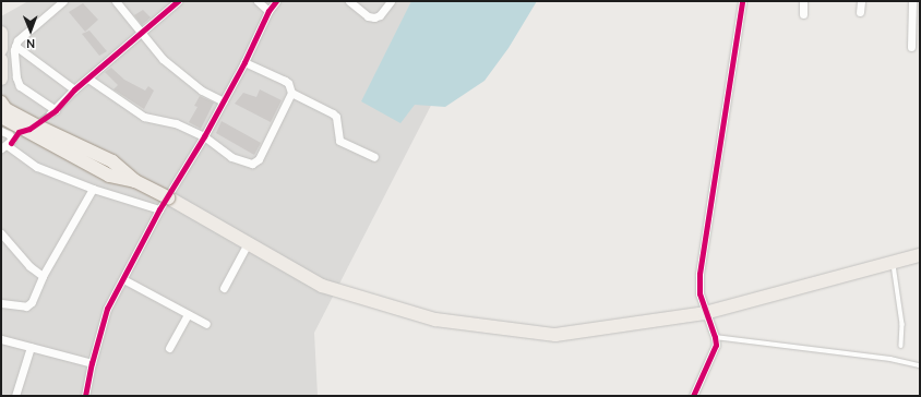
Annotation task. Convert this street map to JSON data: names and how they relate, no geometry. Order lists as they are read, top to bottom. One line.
{"north":"bottom"}
